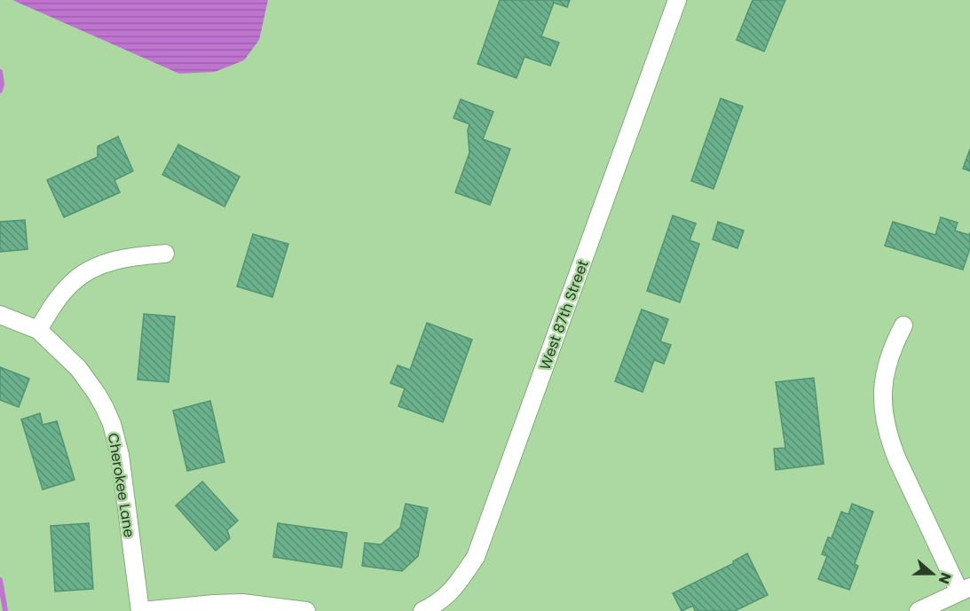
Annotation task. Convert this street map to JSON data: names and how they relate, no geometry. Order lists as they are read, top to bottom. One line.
{"streets":{"street":["West 87th Street","Cherokee Lane"]},"north":"right"}
